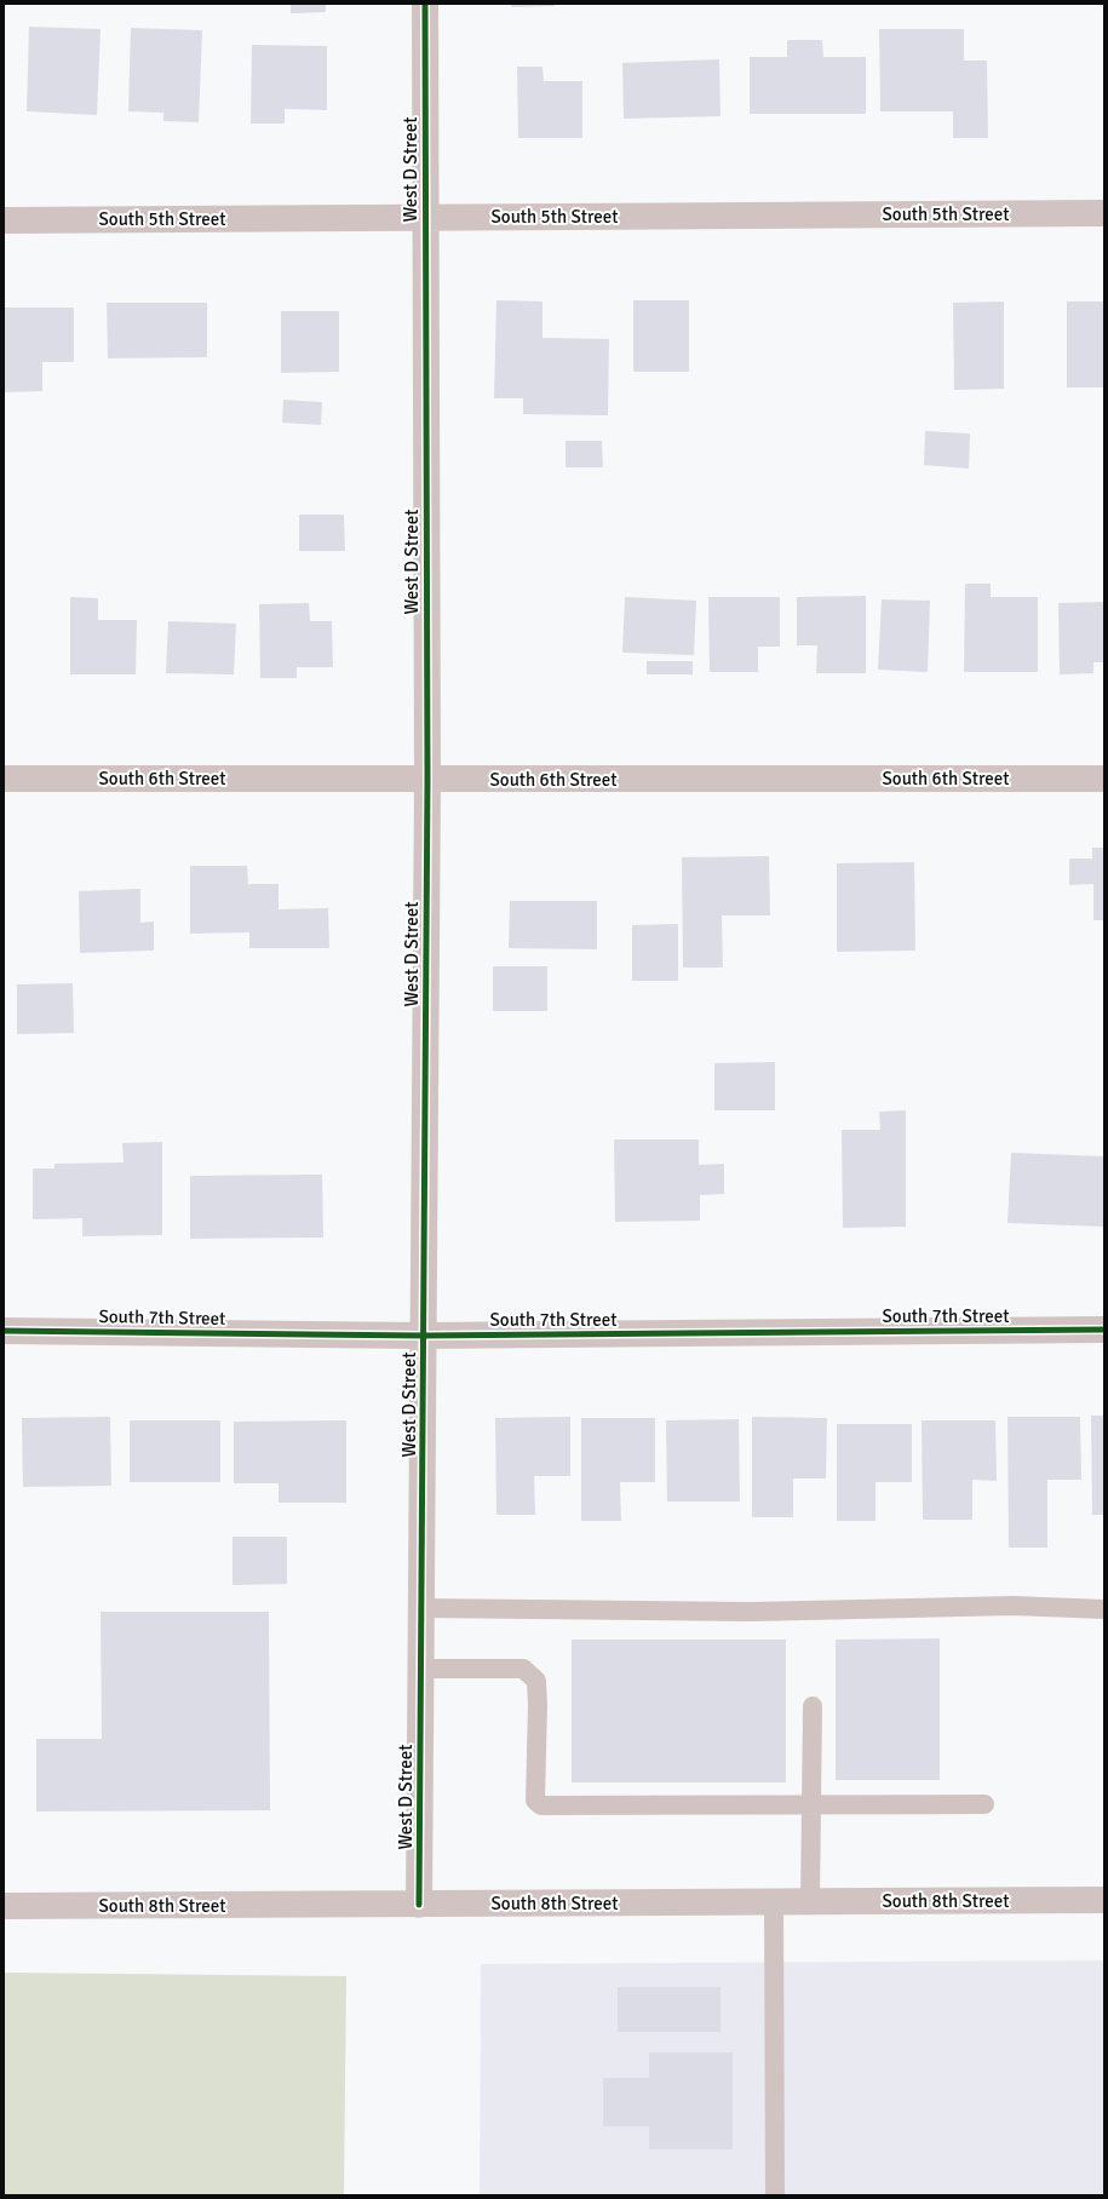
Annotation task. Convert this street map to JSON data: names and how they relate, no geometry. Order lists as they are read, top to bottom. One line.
{"streets":{"street":["West D Street","South 5th Street","South 6th Street","South 7th Street","South 8th Street"]},"crossings":[["West D Street","South 5th Street"],["West D Street","South 6th Street"],["West D Street","South 7th Street"],["West D Street","South 8th Street"]]}
